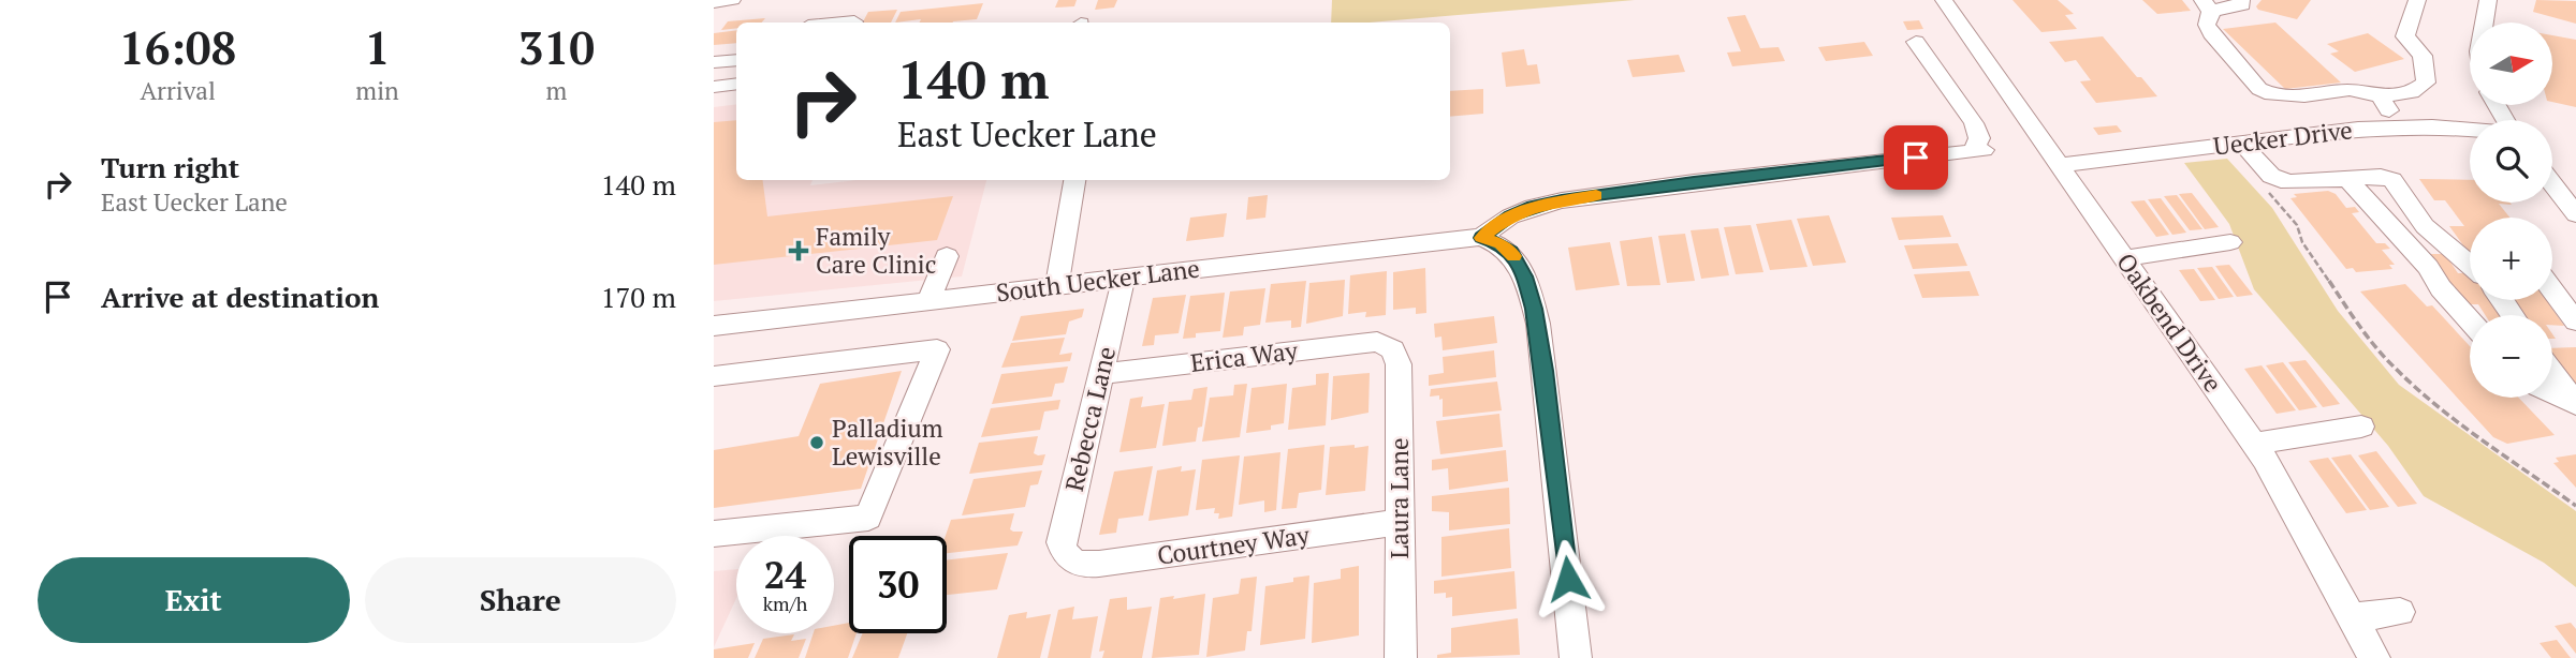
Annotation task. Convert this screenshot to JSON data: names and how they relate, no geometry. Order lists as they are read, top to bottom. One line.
{"streets":{"street":["Uecker Drive","South Uecker Lane","Oakbend Drive","Erica Way","Rebecca Lane","Laura Lane","Courtney Way"]},"crossings":[["Uecker Drive","Oakbend Drive"],["South Uecker Lane","Rebecca Lane"],["Erica Way","Rebecca Lane"],["Erica Way","Laura Lane"],["Rebecca Lane","Courtney Way"],["Laura Lane","Courtney Way"]],"places":{"health":["Family Care Clinic"],"other":["Palladium Lewisville"]},"north":"right","page":{"eta":["16:08","Arrival","1","min","310","m"],"map_buttons":["+","−"],"turn":["140 m","East Uecker Lane"],"list":[{"name":"Turn right","note":"East Uecker Lane","value":"140 m"},{"name":"Arrive at destination","value":"170 m"}],"speed":"24 km/h","limit":"30","buttons":["Exit","Share"]}}
